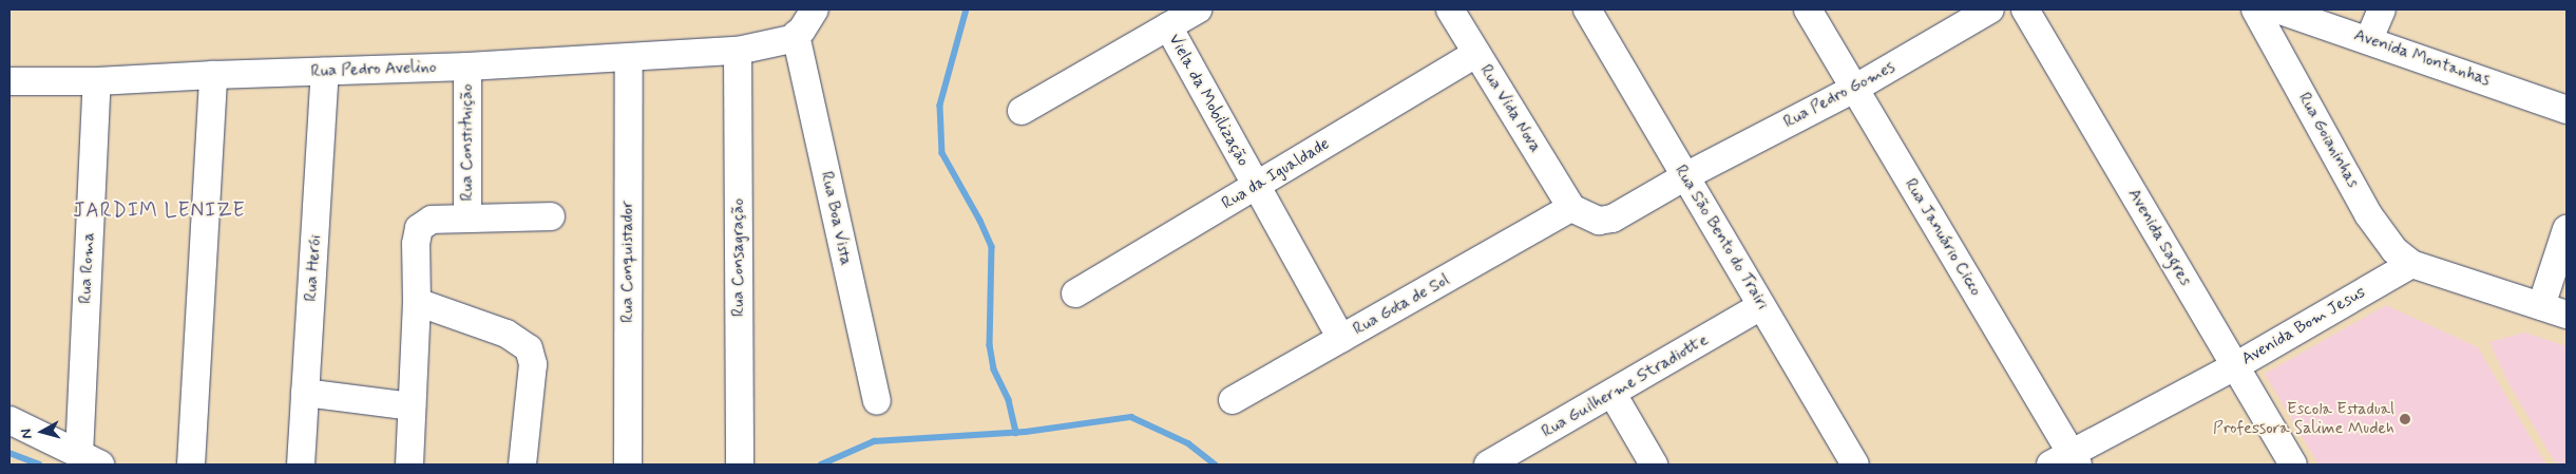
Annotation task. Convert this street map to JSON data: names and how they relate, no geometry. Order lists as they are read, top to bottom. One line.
{"streets":{"street":["Avenida Montanhas","Rua Pedro Avelino","Rua Pedro Gomes","Viela da Mobilização","Rua Vida Nova","Rua Goianinhas","Rua Constituição","Rua da Igualdade","Rua Boa Vista","Rua São Bento do Trairi","Rua Januário Cicco","Avenida Sagres","Rua Consagração","Rua Conquistador","Rua Roma","Rua Herói","Rua Gota de Sol","Avenida Bom Jesus","Rua Guilherme Stradiotte"]},"crossings":[["Rua Pedro Avelino","Rua Constituição"],["Rua Pedro Avelino","Rua Consagração"],["Rua Pedro Avelino","Rua Conquistador"],["Rua Pedro Avelino","Rua Roma"],["Rua Pedro Avelino","Rua Herói"],["Rua Pedro Gomes","Rua Vida Nova"],["Rua Pedro Gomes","Rua São Bento do Trairi"],["Rua Pedro Gomes","Rua Januário Cicco"],["Rua Pedro Gomes","Rua Gota de Sol"],["Viela da Mobilização","Rua da Igualdade"],["Viela da Mobilização","Rua Gota de Sol"],["Rua Vida Nova","Rua da Igualdade"],["Rua Vida Nova","Rua Gota de Sol"],["Rua Goianinhas","Avenida Bom Jesus"],["Rua São Bento do Trairi","Rua Guilherme Stradiotte"],["Rua Januário Cicco","Avenida Bom Jesus"],["Avenida Sagres","Avenida Bom Jesus"]],"districts":["JARDIM LENIZE"],"places":["Escola Estadual Professora Salime Mudeh"],"north":"left"}
